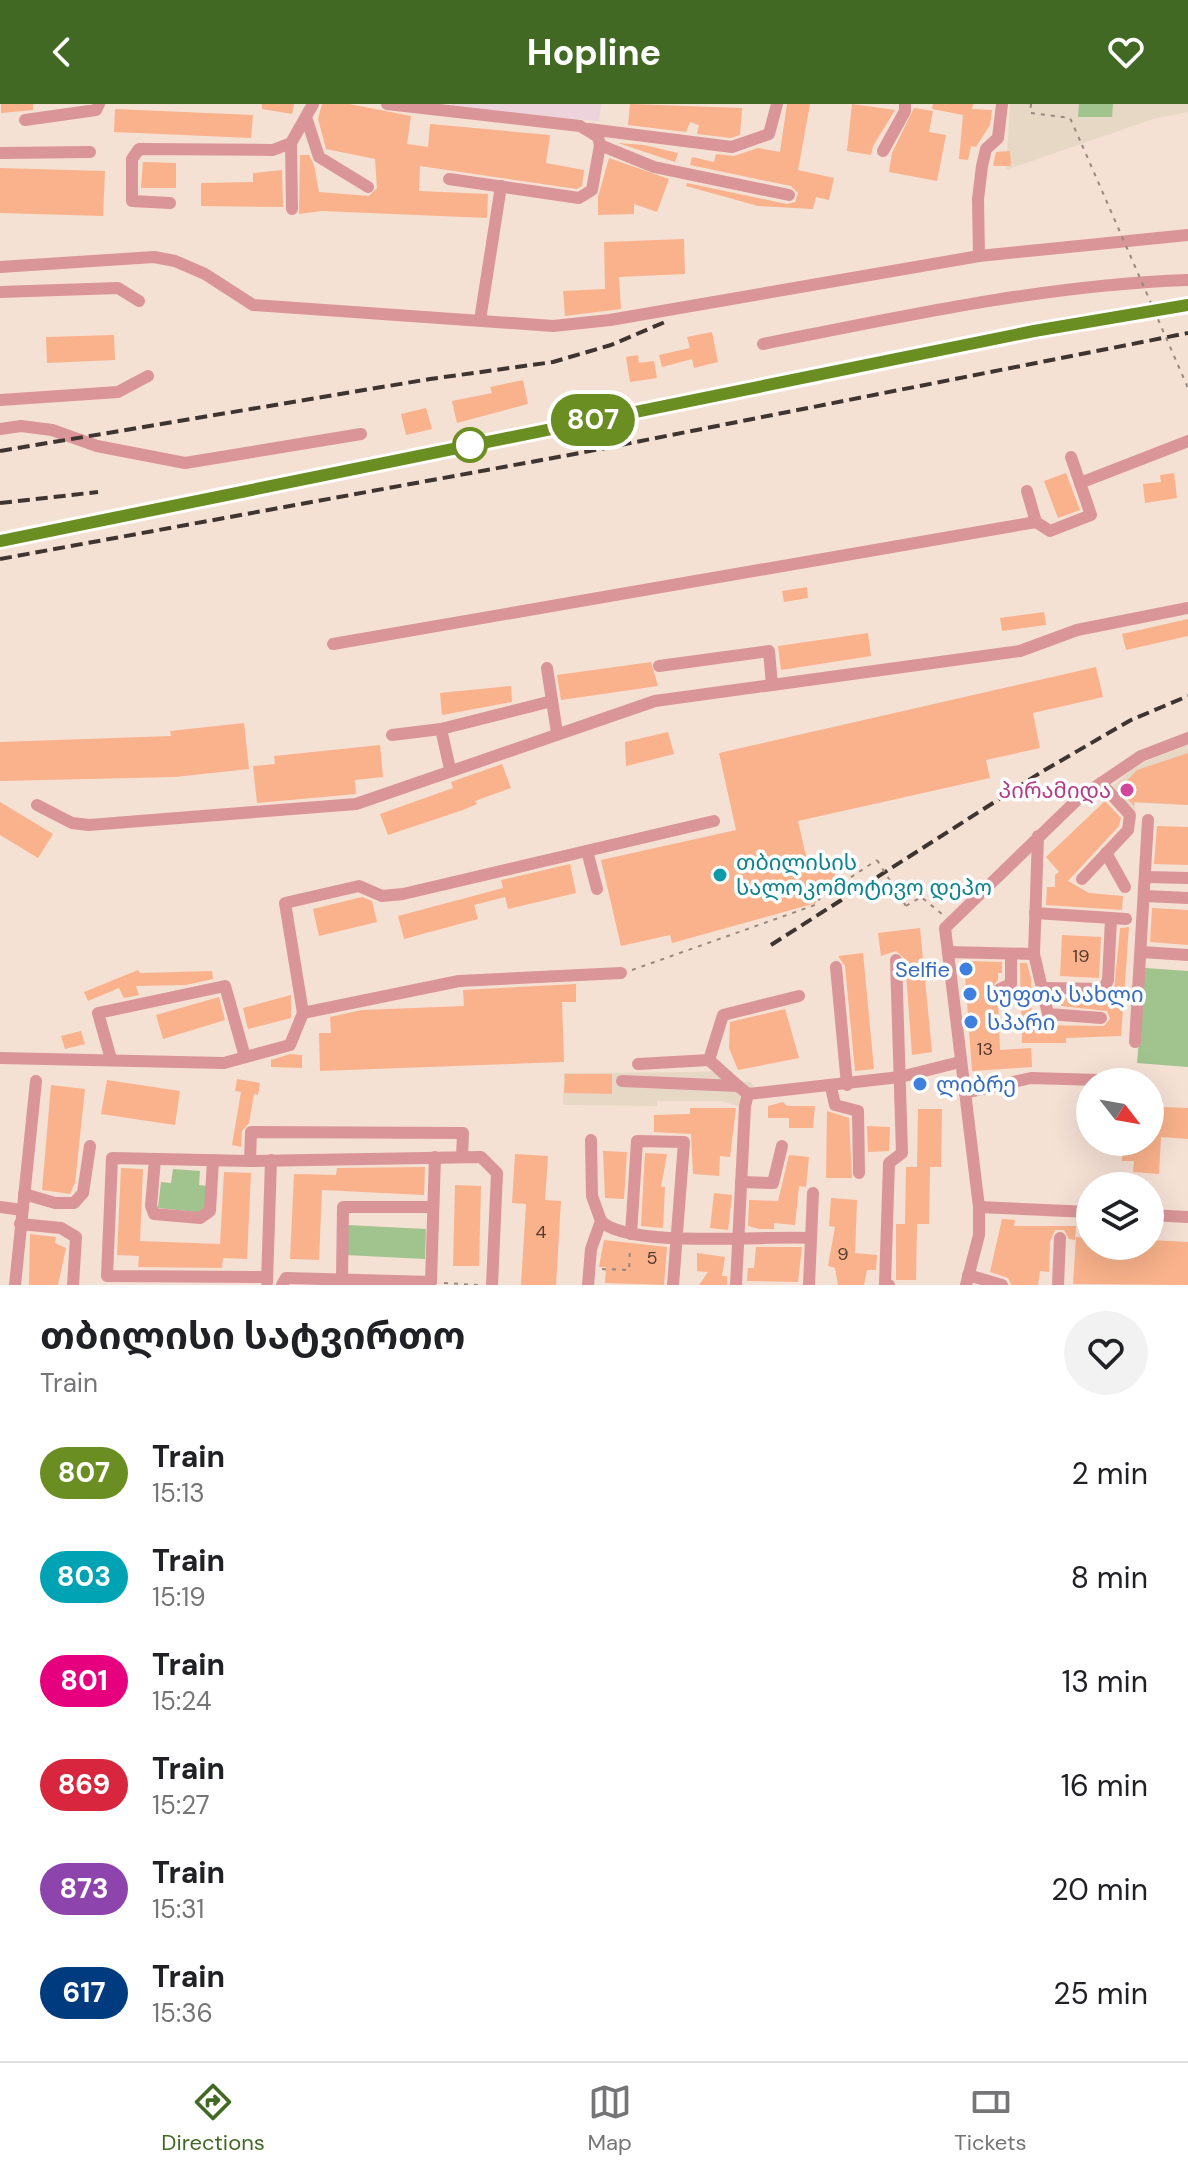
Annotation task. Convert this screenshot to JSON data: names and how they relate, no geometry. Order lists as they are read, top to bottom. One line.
{"places":["პირამიდა","თბილისის სალოკომოტივო დეპო","Selfie","სუფთა სახლი","სპარი","ლიბრე"],"house_numbers":["19","13","4","9","5"],"north":"bottom right","page":{"header":"Hopline","on_map":"807","heading":["თბილისი სატვირთო","Train"],"list":[{"mark":"807","name":"Train","note":"15:13","value":"2 min"},{"mark":"803","name":"Train","note":"15:19","value":"8 min"},{"mark":"801","name":"Train","note":"15:24","value":"13 min"},{"mark":"869","name":"Train","note":"15:27","value":"16 min"},{"mark":"873","name":"Train","note":"15:31","value":"20 min"},{"mark":"617","name":"Train","note":"15:36","value":"25 min"}],"tabs":["Directions","Map","Tickets"]}}
